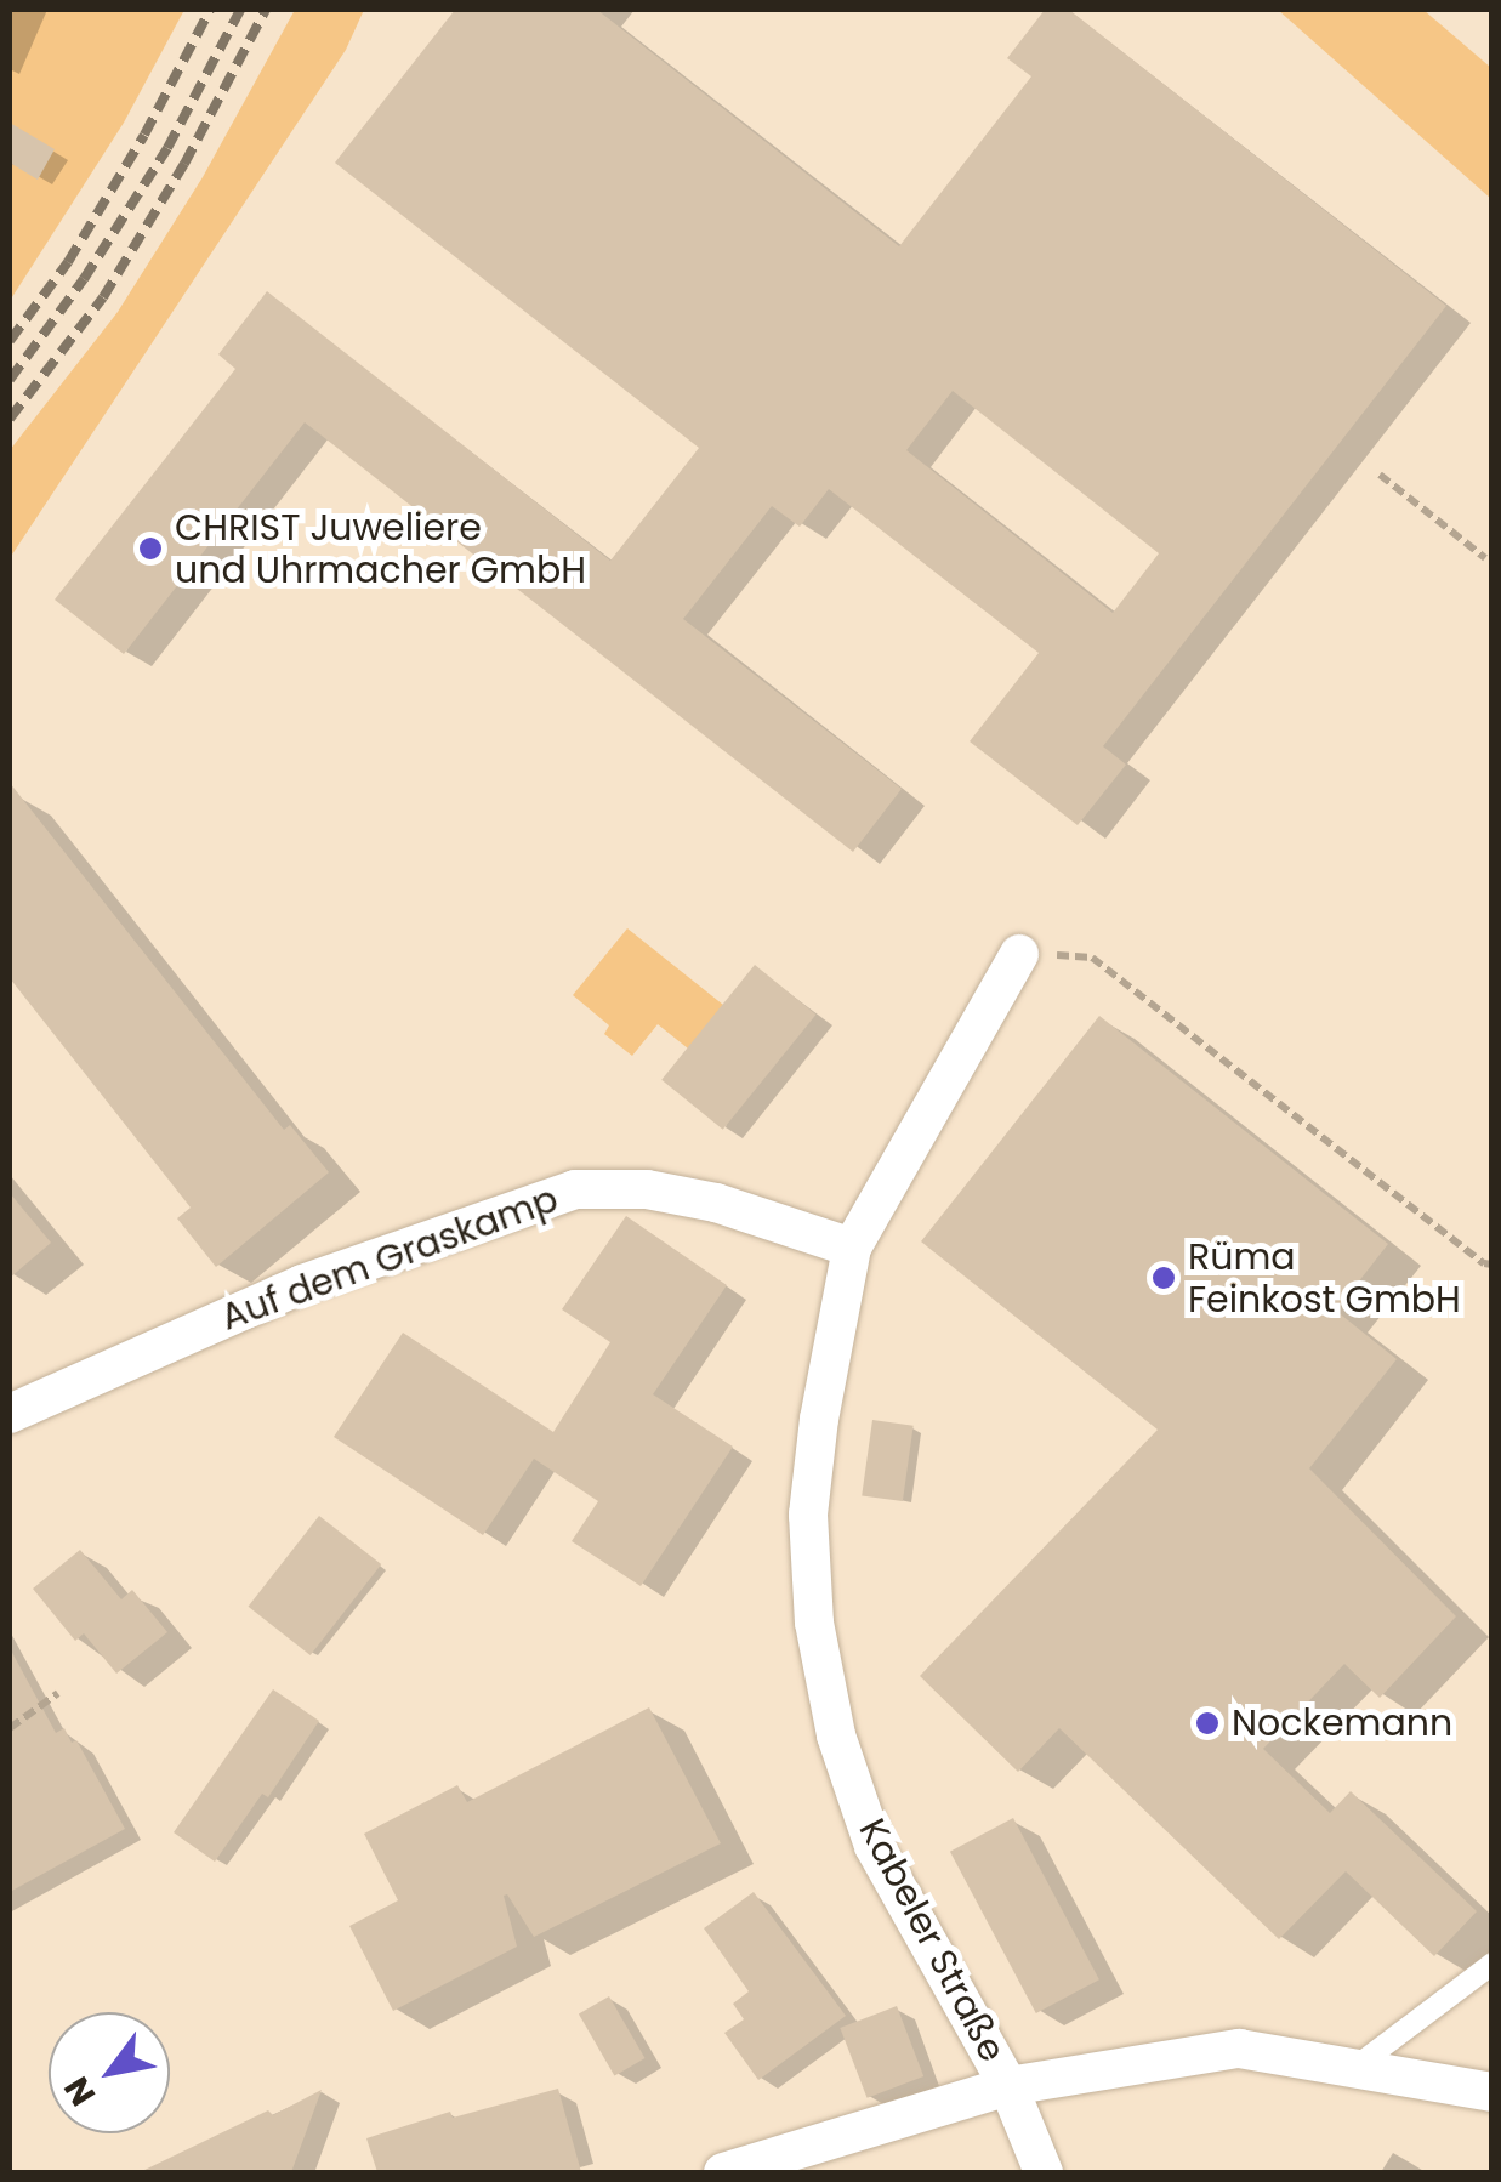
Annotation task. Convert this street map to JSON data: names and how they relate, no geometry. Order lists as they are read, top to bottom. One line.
{"streets":{"street":["Auf dem Graskamp","Kabeler Straße"]},"crossings":[["Auf dem Graskamp","Kabeler Straße"]],"places":["CHRIST Juweliere und Uhrmacher GmbH","Rüma Feinkost GmbH","Nockemann"],"north":"bottom left"}
